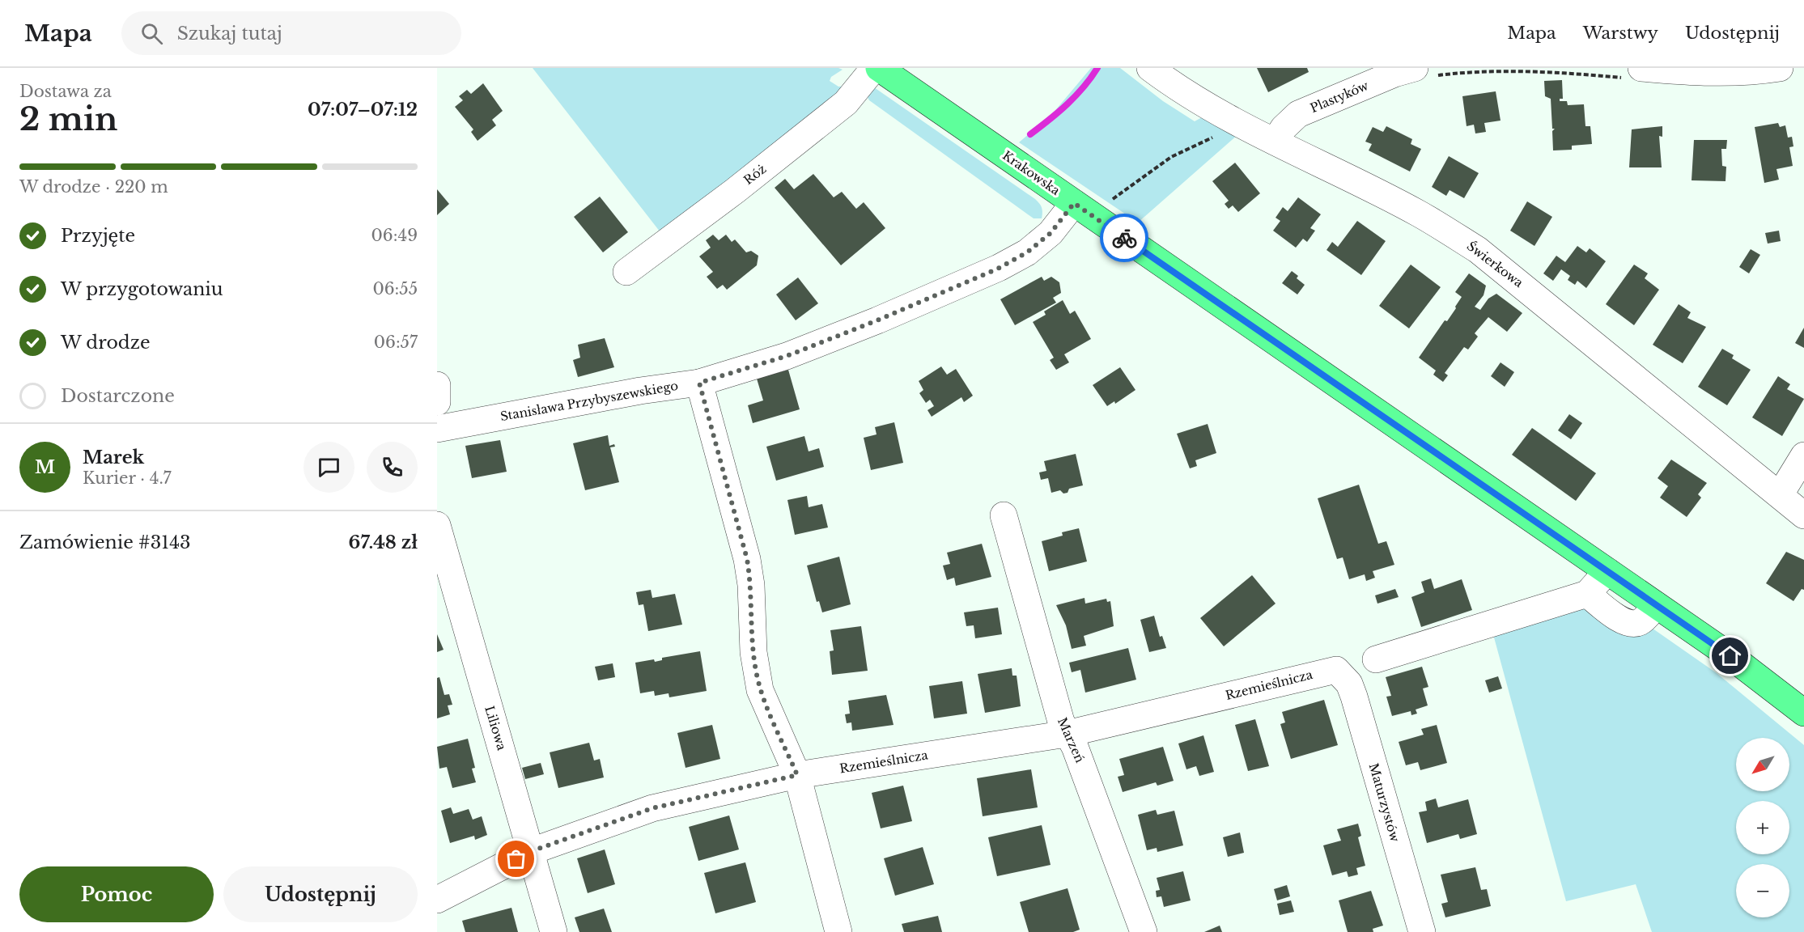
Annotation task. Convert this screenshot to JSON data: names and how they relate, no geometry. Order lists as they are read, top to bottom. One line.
{"streets":{"main road":["Krakowska"],"street":["Plastyków","Róż","Świerkowa","Stanisława Przybyszewskiego","Rzemieślnicza","Liliowa","Marzeń","Maturzystów"]},"crossings":[["Plastyków","Świerkowa"],["Krakowska","Stanisława Przybyszewskiego"],["Rzemieślnicza","Liliowa"],["Rzemieślnicza","Marzeń"],["Rzemieślnicza","Maturzystów"]],"north":"bottom left","page":{"header":"Mapa","search":"Szukaj tutaj","nav":["Mapa","Warstwy","Udostępnij"],"heading":["2 min","Dostawa za","07:07–07:12"],"panel":["Marek","Kurier · 4.7","Zamówienie #3143","67.48 zł"],"bar":"W drodze · 220 m","list":[["Przyjęte","06:49"],["W przygotowaniu","06:55"],["W drodze","06:57"],"Dostarczone"],"round":"M","map_buttons":["+","−"],"buttons":["Pomoc","Udostępnij"]}}
